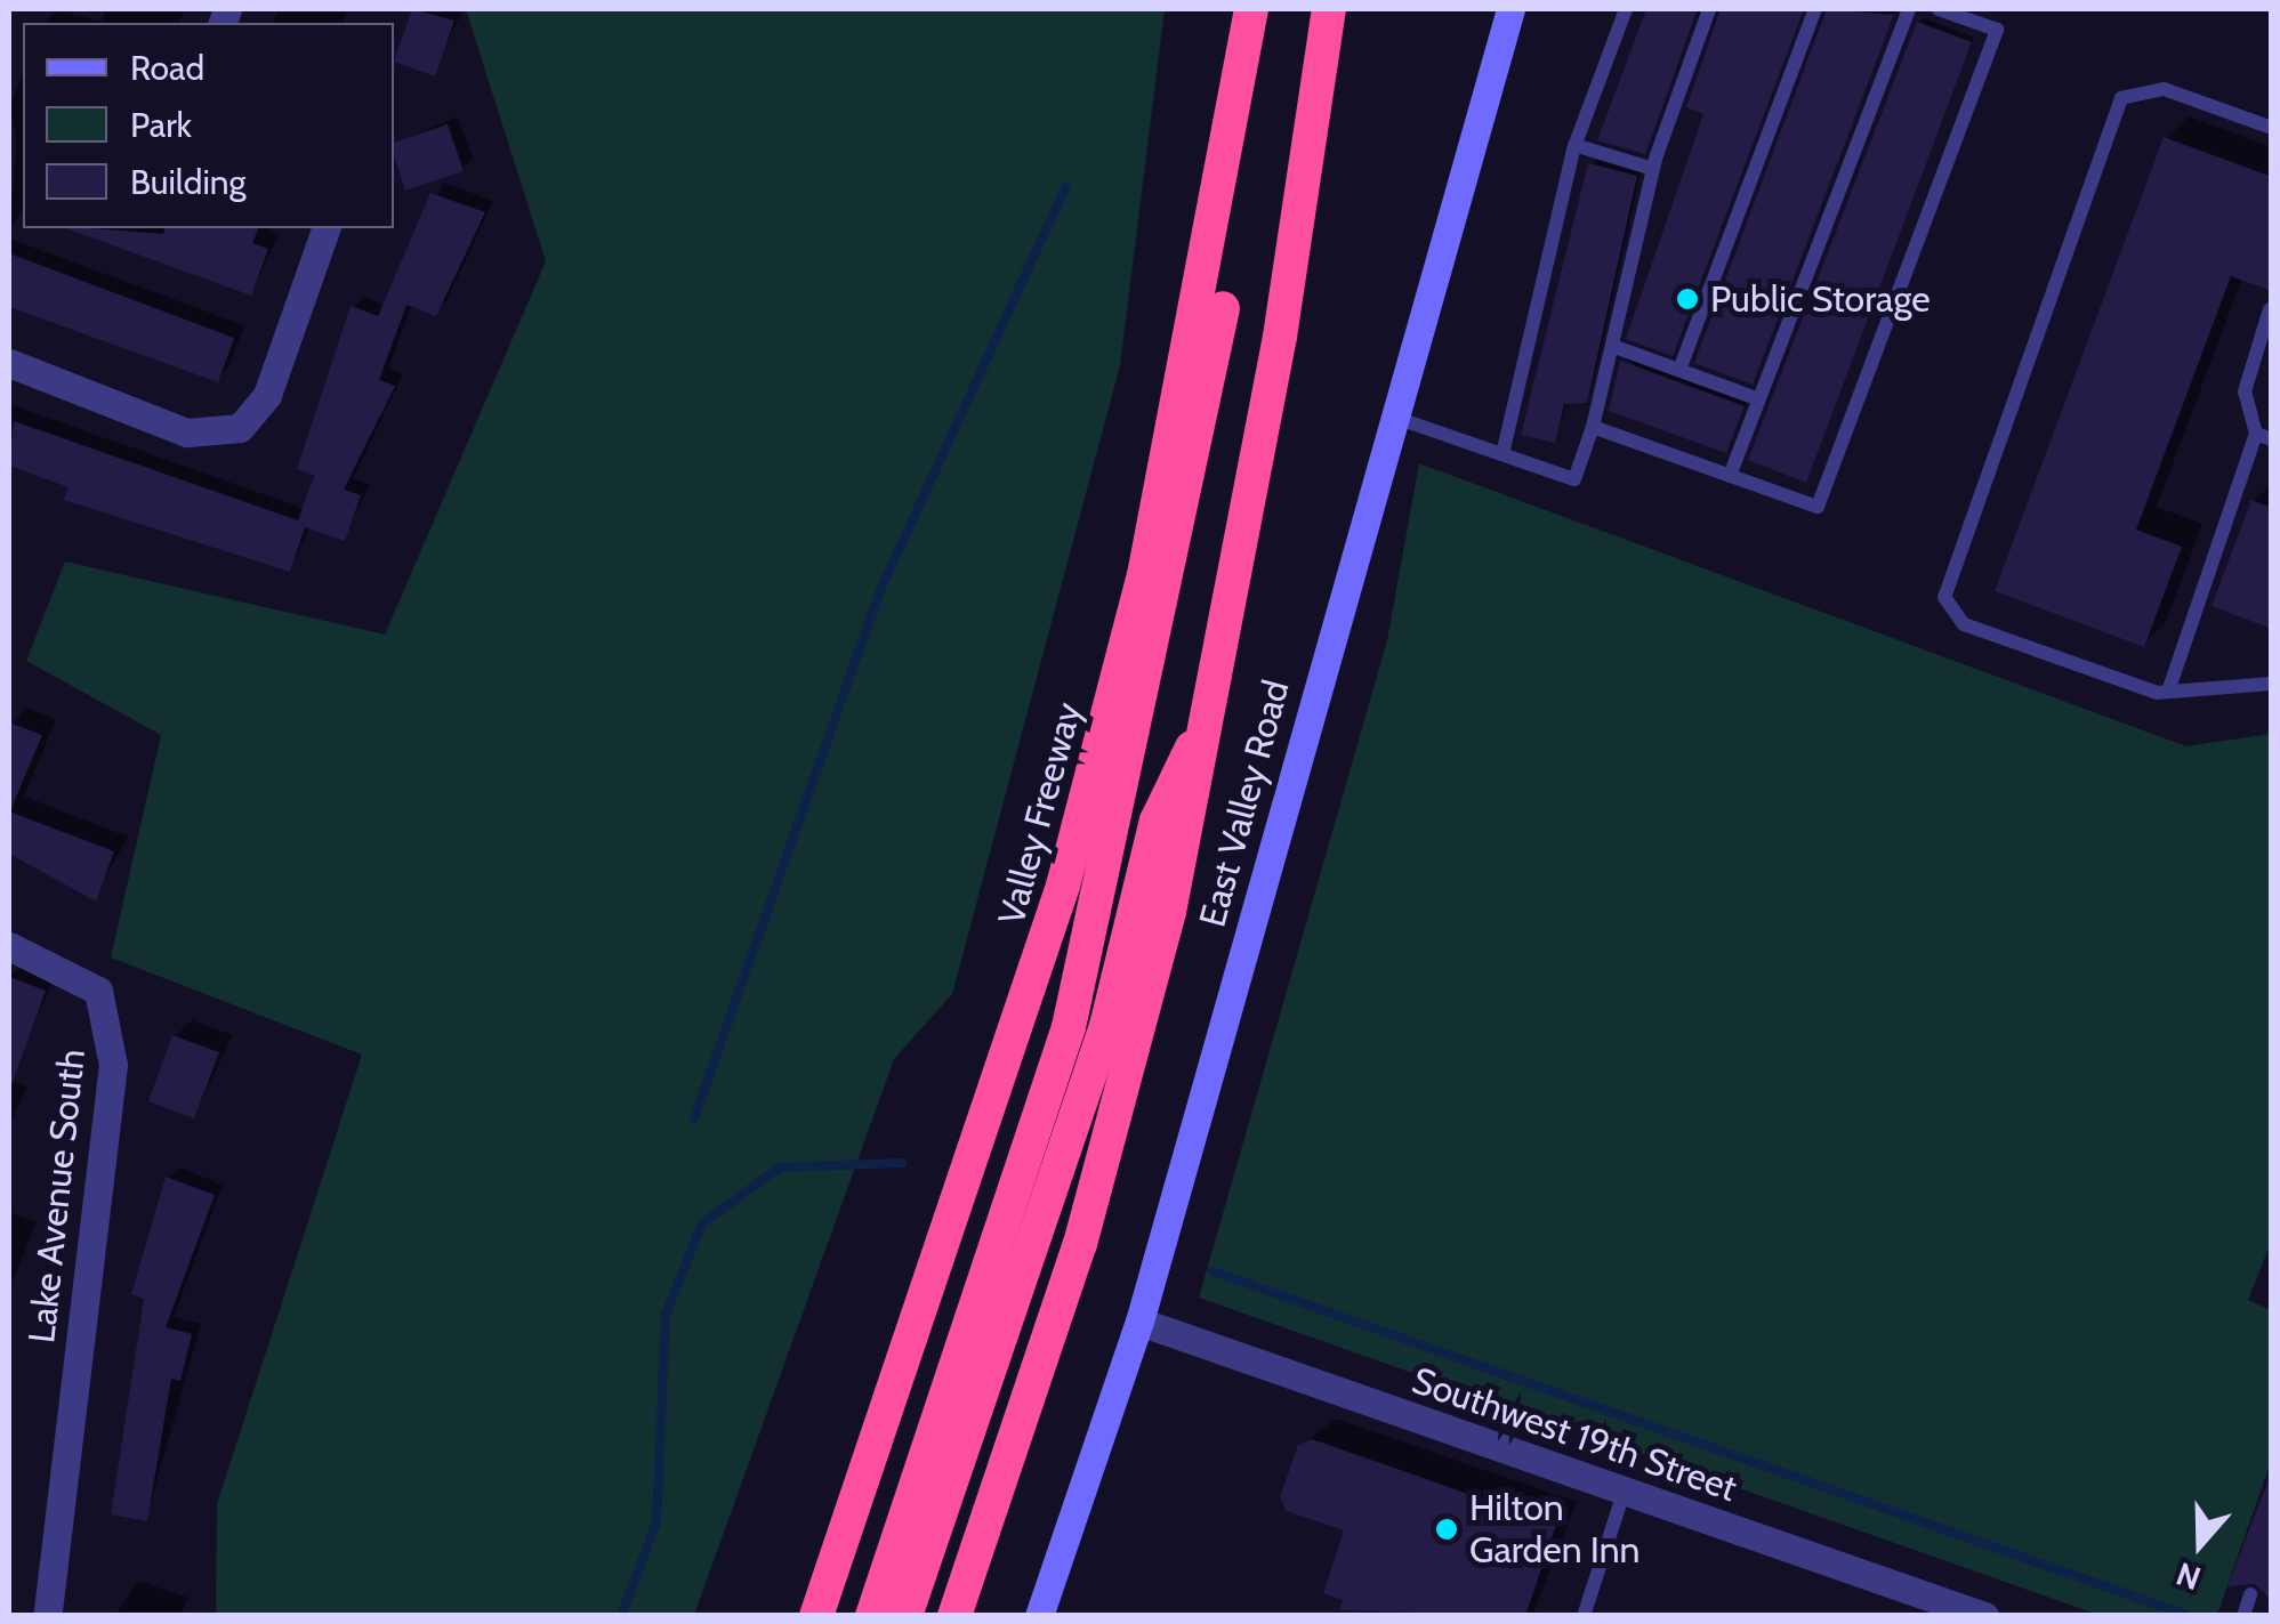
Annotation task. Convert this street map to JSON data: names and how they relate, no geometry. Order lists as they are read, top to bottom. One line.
{"streets":{"highway":["Valley Freeway"],"street":["East Valley Road","Lake Avenue South","Southwest 19th Street"]},"crossings":[["East Valley Road","Southwest 19th Street"]],"places":["Public Storage","Hilton Garden Inn"],"legend":["Road","Park","Building"],"north":"bottom"}
